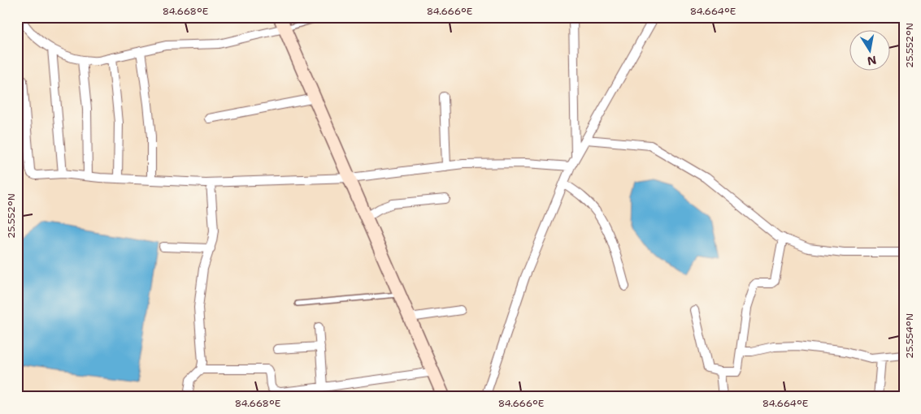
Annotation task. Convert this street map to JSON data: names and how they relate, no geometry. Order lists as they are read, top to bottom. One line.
{"north":"bottom","coordinates":["84.668°E","84.666°E","84.664°E","25.552°N","25.554°N"]}
